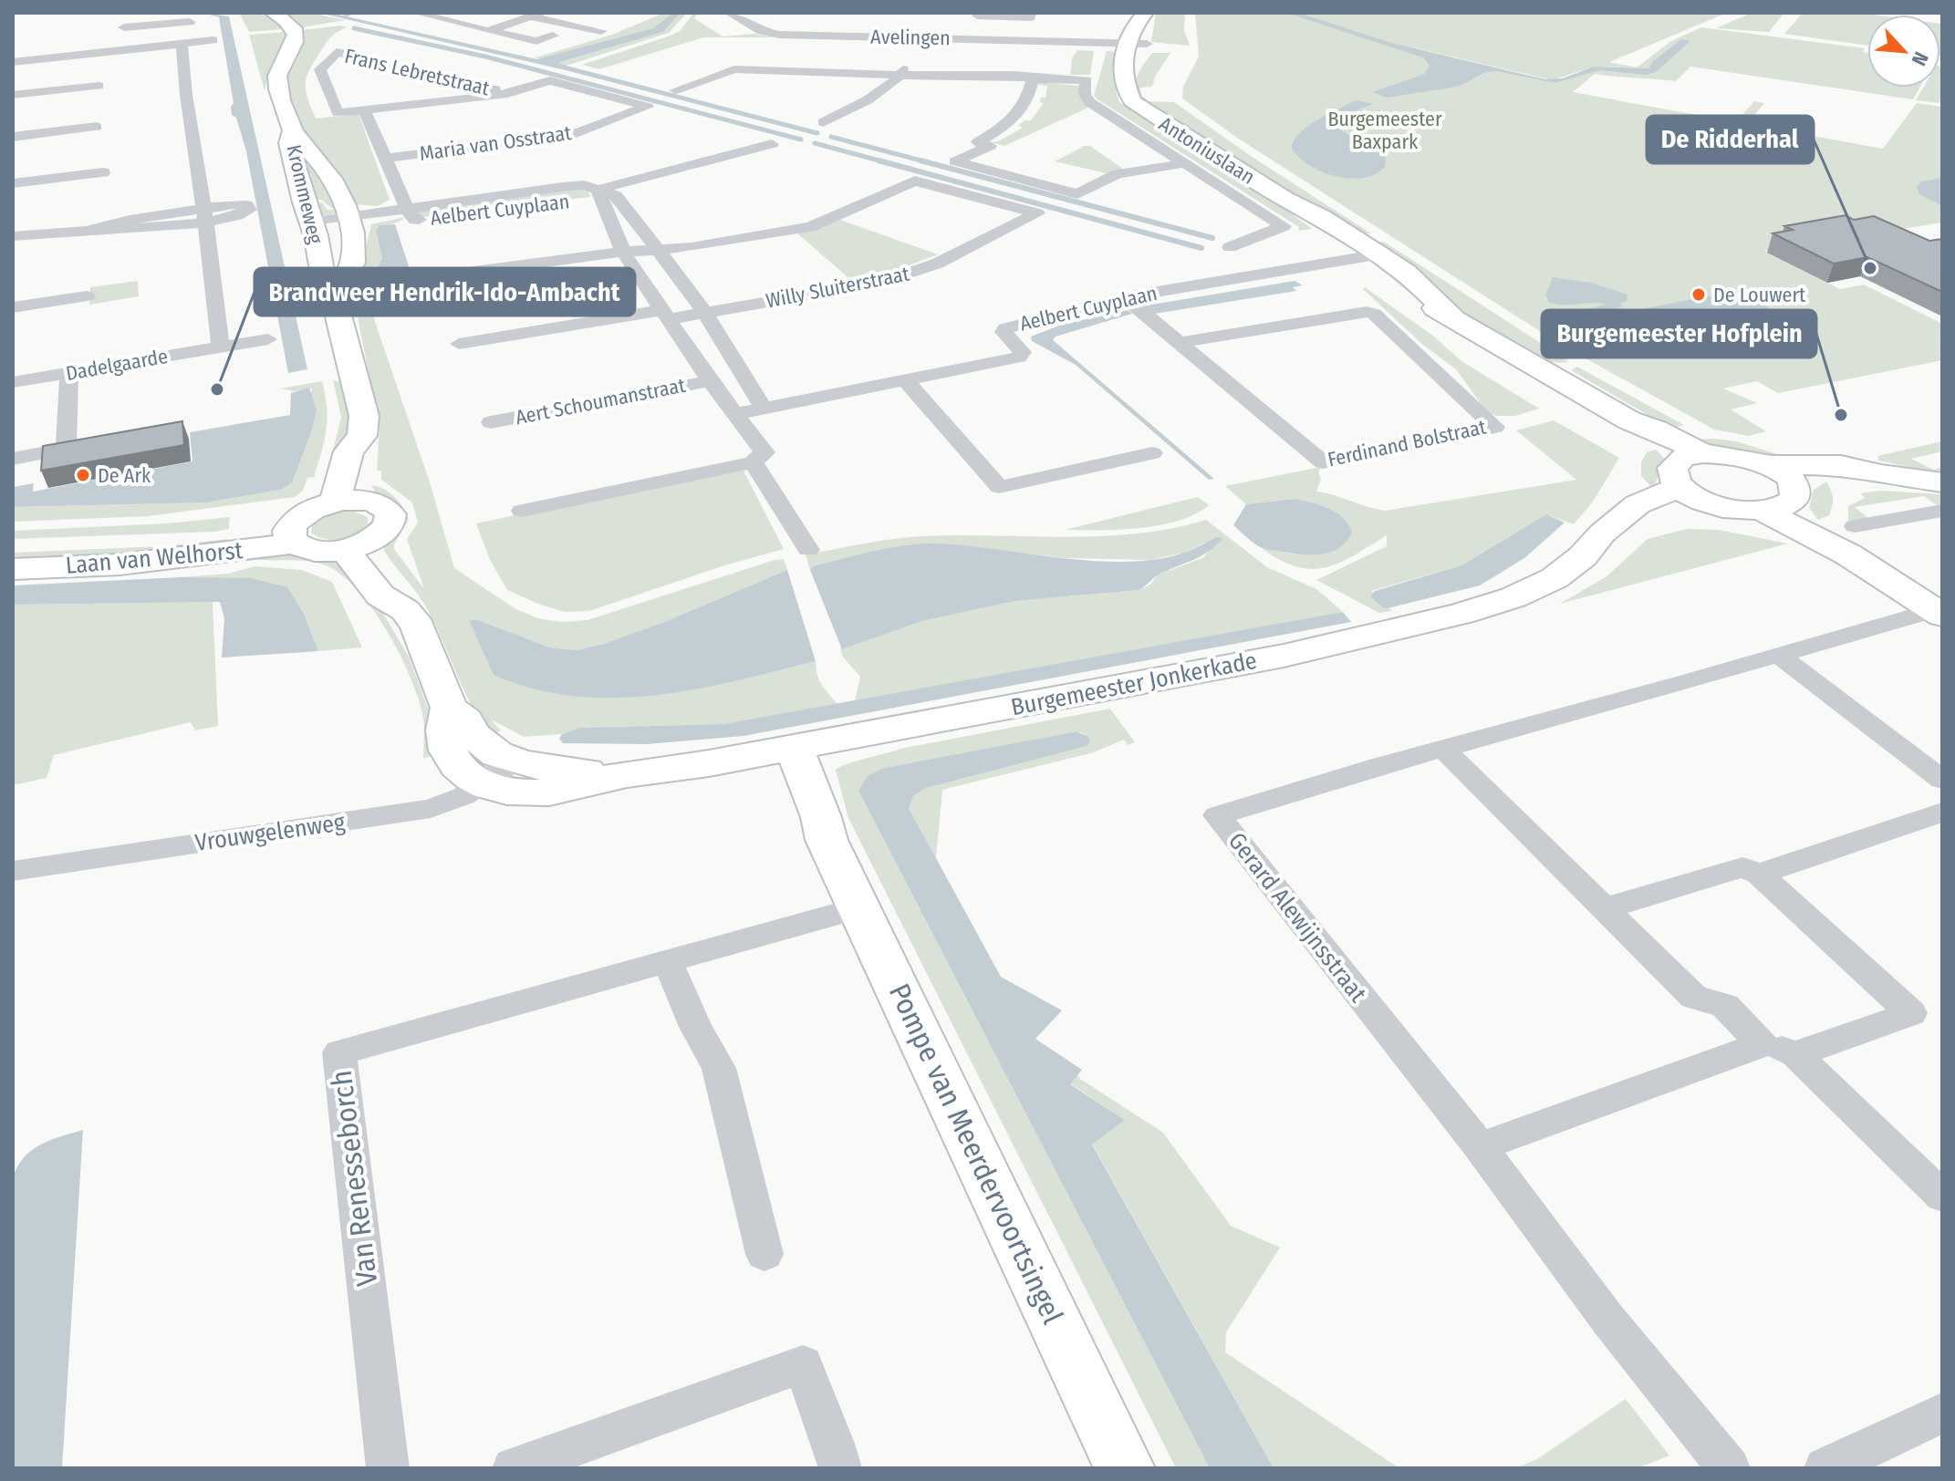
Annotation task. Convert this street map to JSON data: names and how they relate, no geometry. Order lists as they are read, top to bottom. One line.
{"streets":{"main road":["Antoniuslaan","Krommeweg","Laan van Welhorst","Burgemeester Jonkerkade","Pompe van Meerdervoortsingel"],"street":["Avelingen","Frans Lebretstraat","Maria van Osstraat","Aelbert Cuyplaan","Willy Sluiterstraat","Dadelgaarde","Aert Schoumanstraat","Ferdinand Bolstraat","Vrouwgelenweg","Gerard Alewijnsstraat","Van Renesseborch"]},"crossings":[["Avelingen","Antoniuslaan"],["Frans Lebretstraat","Maria van Osstraat"],["Antoniuslaan","Aelbert Cuyplaan"],["Antoniuslaan","Burgemeester Jonkerkade"],["Krommeweg","Aelbert Cuyplaan"],["Aelbert Cuyplaan","Willy Sluiterstraat"],["Aelbert Cuyplaan","Aert Schoumanstraat"],["Aelbert Cuyplaan","Ferdinand Bolstraat"],["Burgemeester Jonkerkade","Vrouwgelenweg"],["Burgemeester Jonkerkade","Pompe van Meerdervoortsingel"],["Pompe van Meerdervoortsingel","Van Renesseborch"]],"parks":["Burgemeester Baxpark"],"places":["De Ridderhal","De Louwert","Brandweer Hendrik-Ido-Ambacht","Burgemeester Hofplein","De Ark"],"north":"bottom right"}
